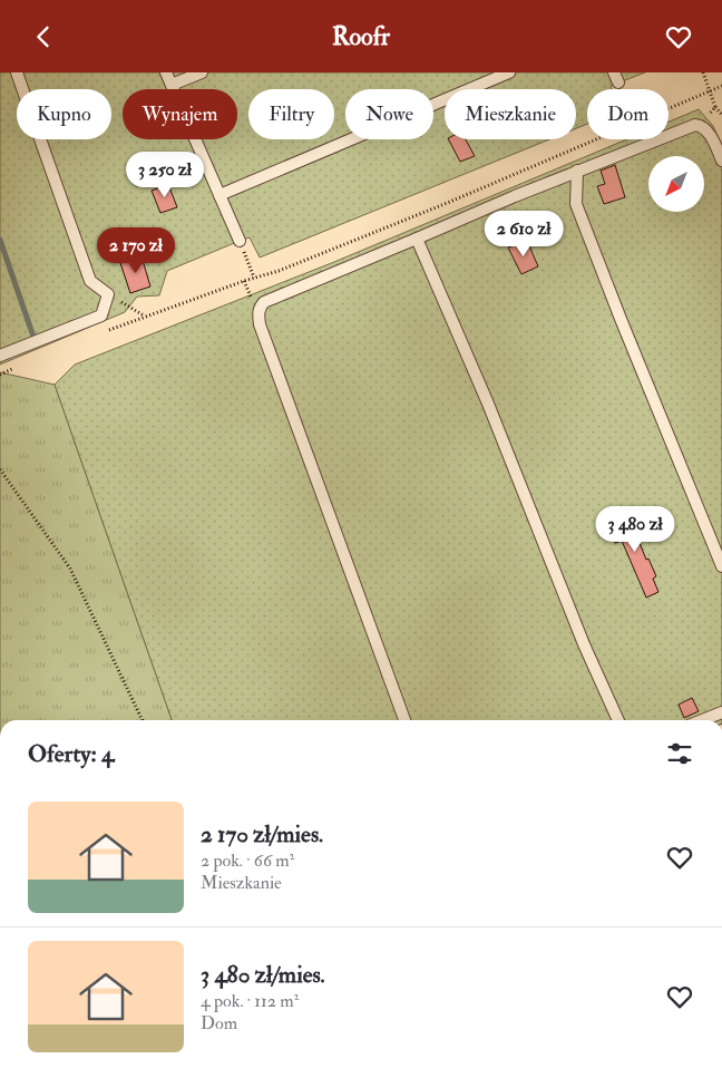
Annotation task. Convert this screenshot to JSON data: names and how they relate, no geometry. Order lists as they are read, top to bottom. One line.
{"north":"bottom left","page":{"header":"Roofr","chip":["Kupno","Wynajem","Filtry","Nowe","Mieszkanie","Dom"],"price":["3 250 zł","2 610 zł","2 170 zł","3 480 zł"],"heading":"Oferty: 4","list":[{"name":"2 170 zł/mies.","note":"2 pok. · 66 m² · Mieszkanie"},{"name":"3 480 zł/mies.","note":"4 pok. · 112 m² · Dom"}]}}
